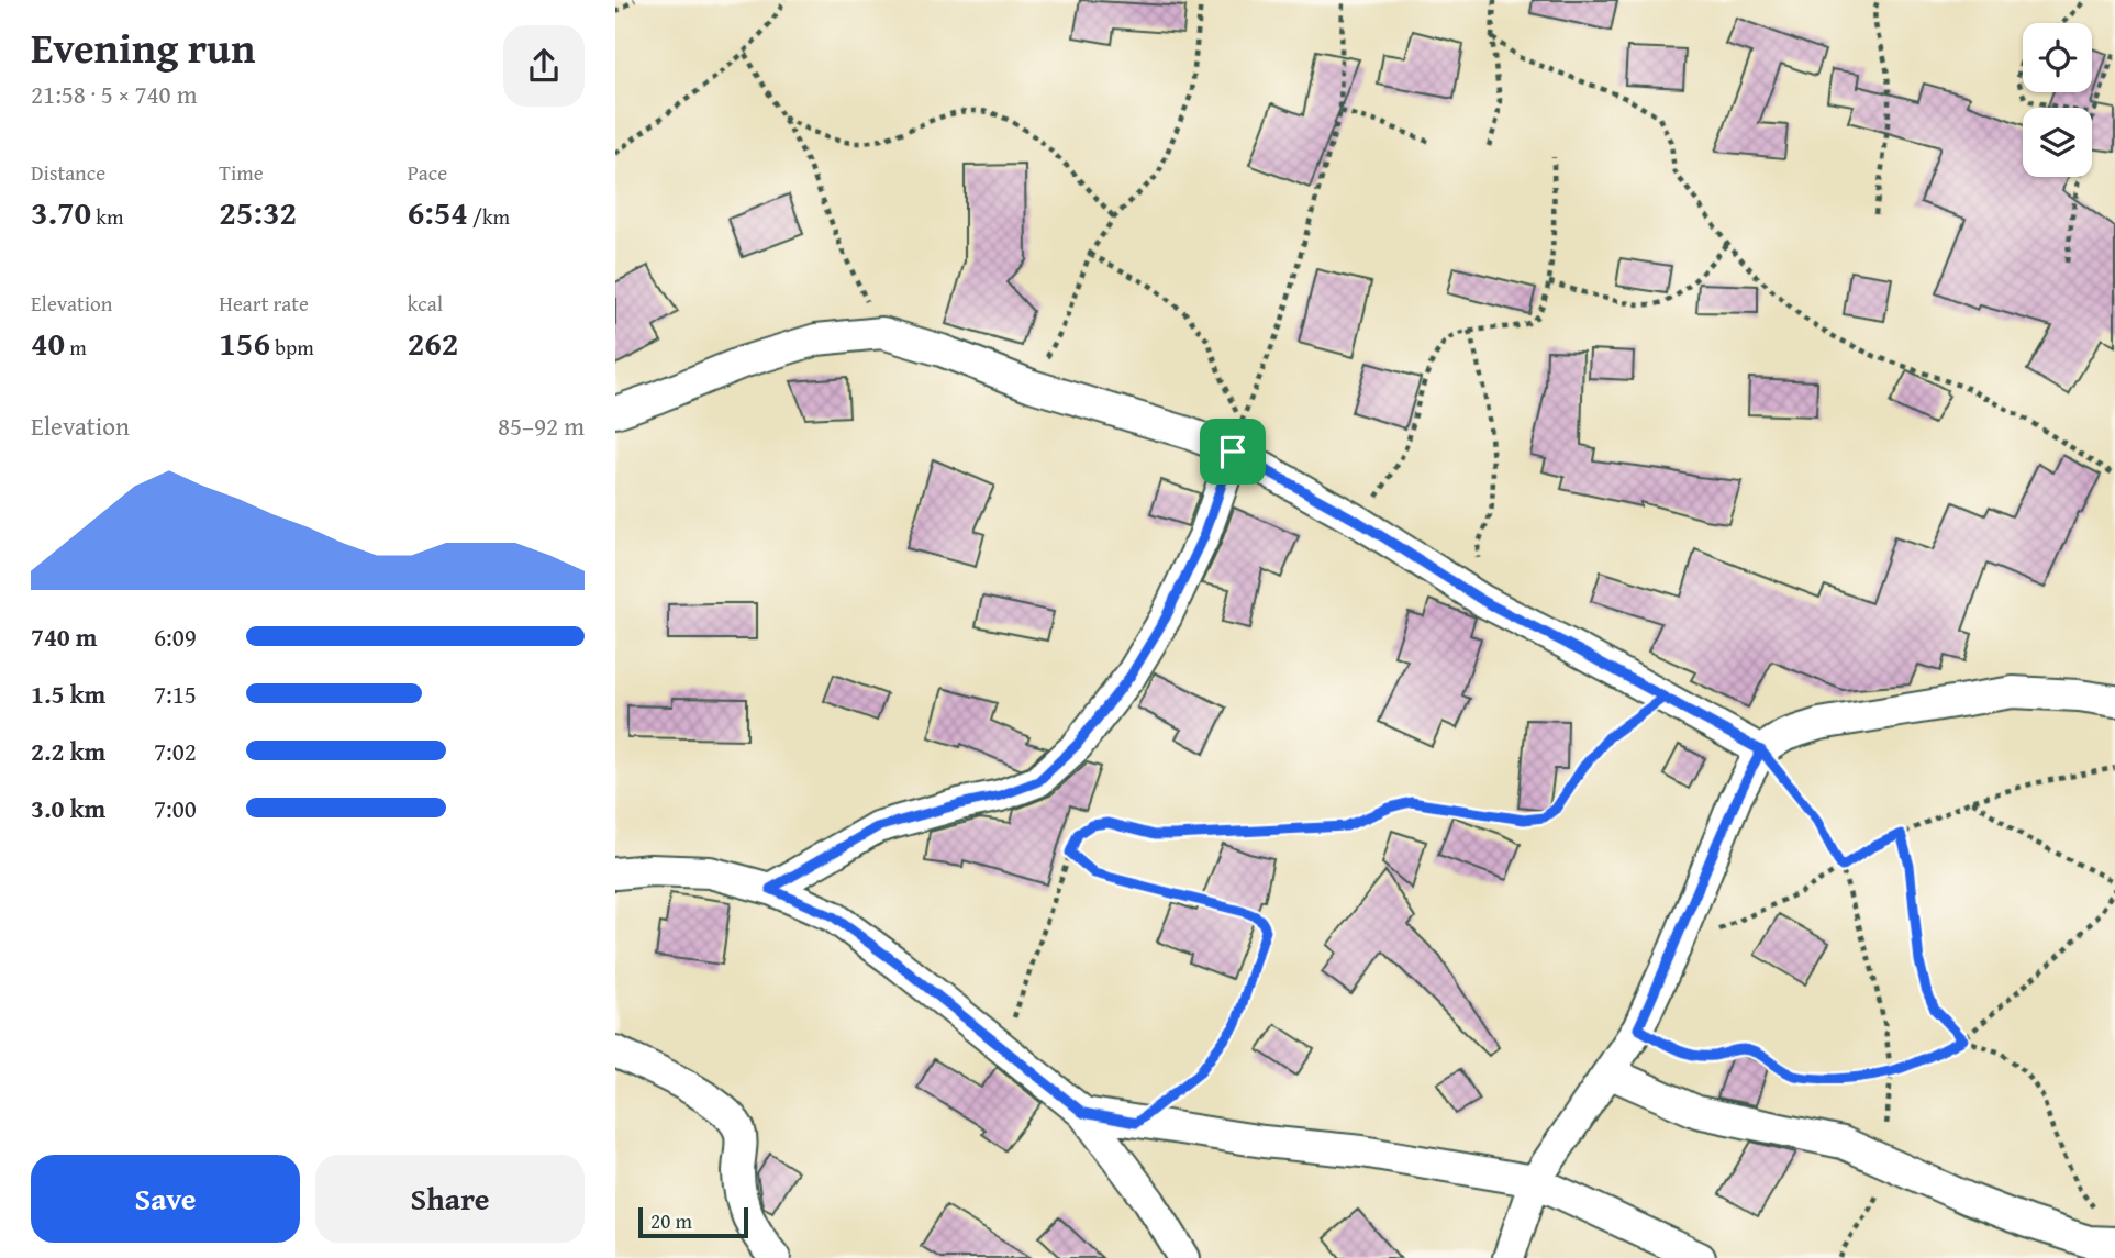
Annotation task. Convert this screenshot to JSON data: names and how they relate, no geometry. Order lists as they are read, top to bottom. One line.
{"scale_bar":"20 m","page":{"heading":["Evening run","21:58 · 5 × 740 m"],"stats":[["Distance","3.70 km"],["Time","25:32"],["Pace","6:54 /km"],["Elevation","40 m"],["Heart rate","156 bpm"],["kcal","262"]],"chart":["Elevation","85–92 m"],"list":[{"name":"740 m","note":"6:09"},{"name":"1.5 km","note":"7:15"},{"name":"2.2 km","note":"7:02"},{"name":"3.0 km","note":"7:00"}],"buttons":["Save","Share"],"scale":"20 m"}}
